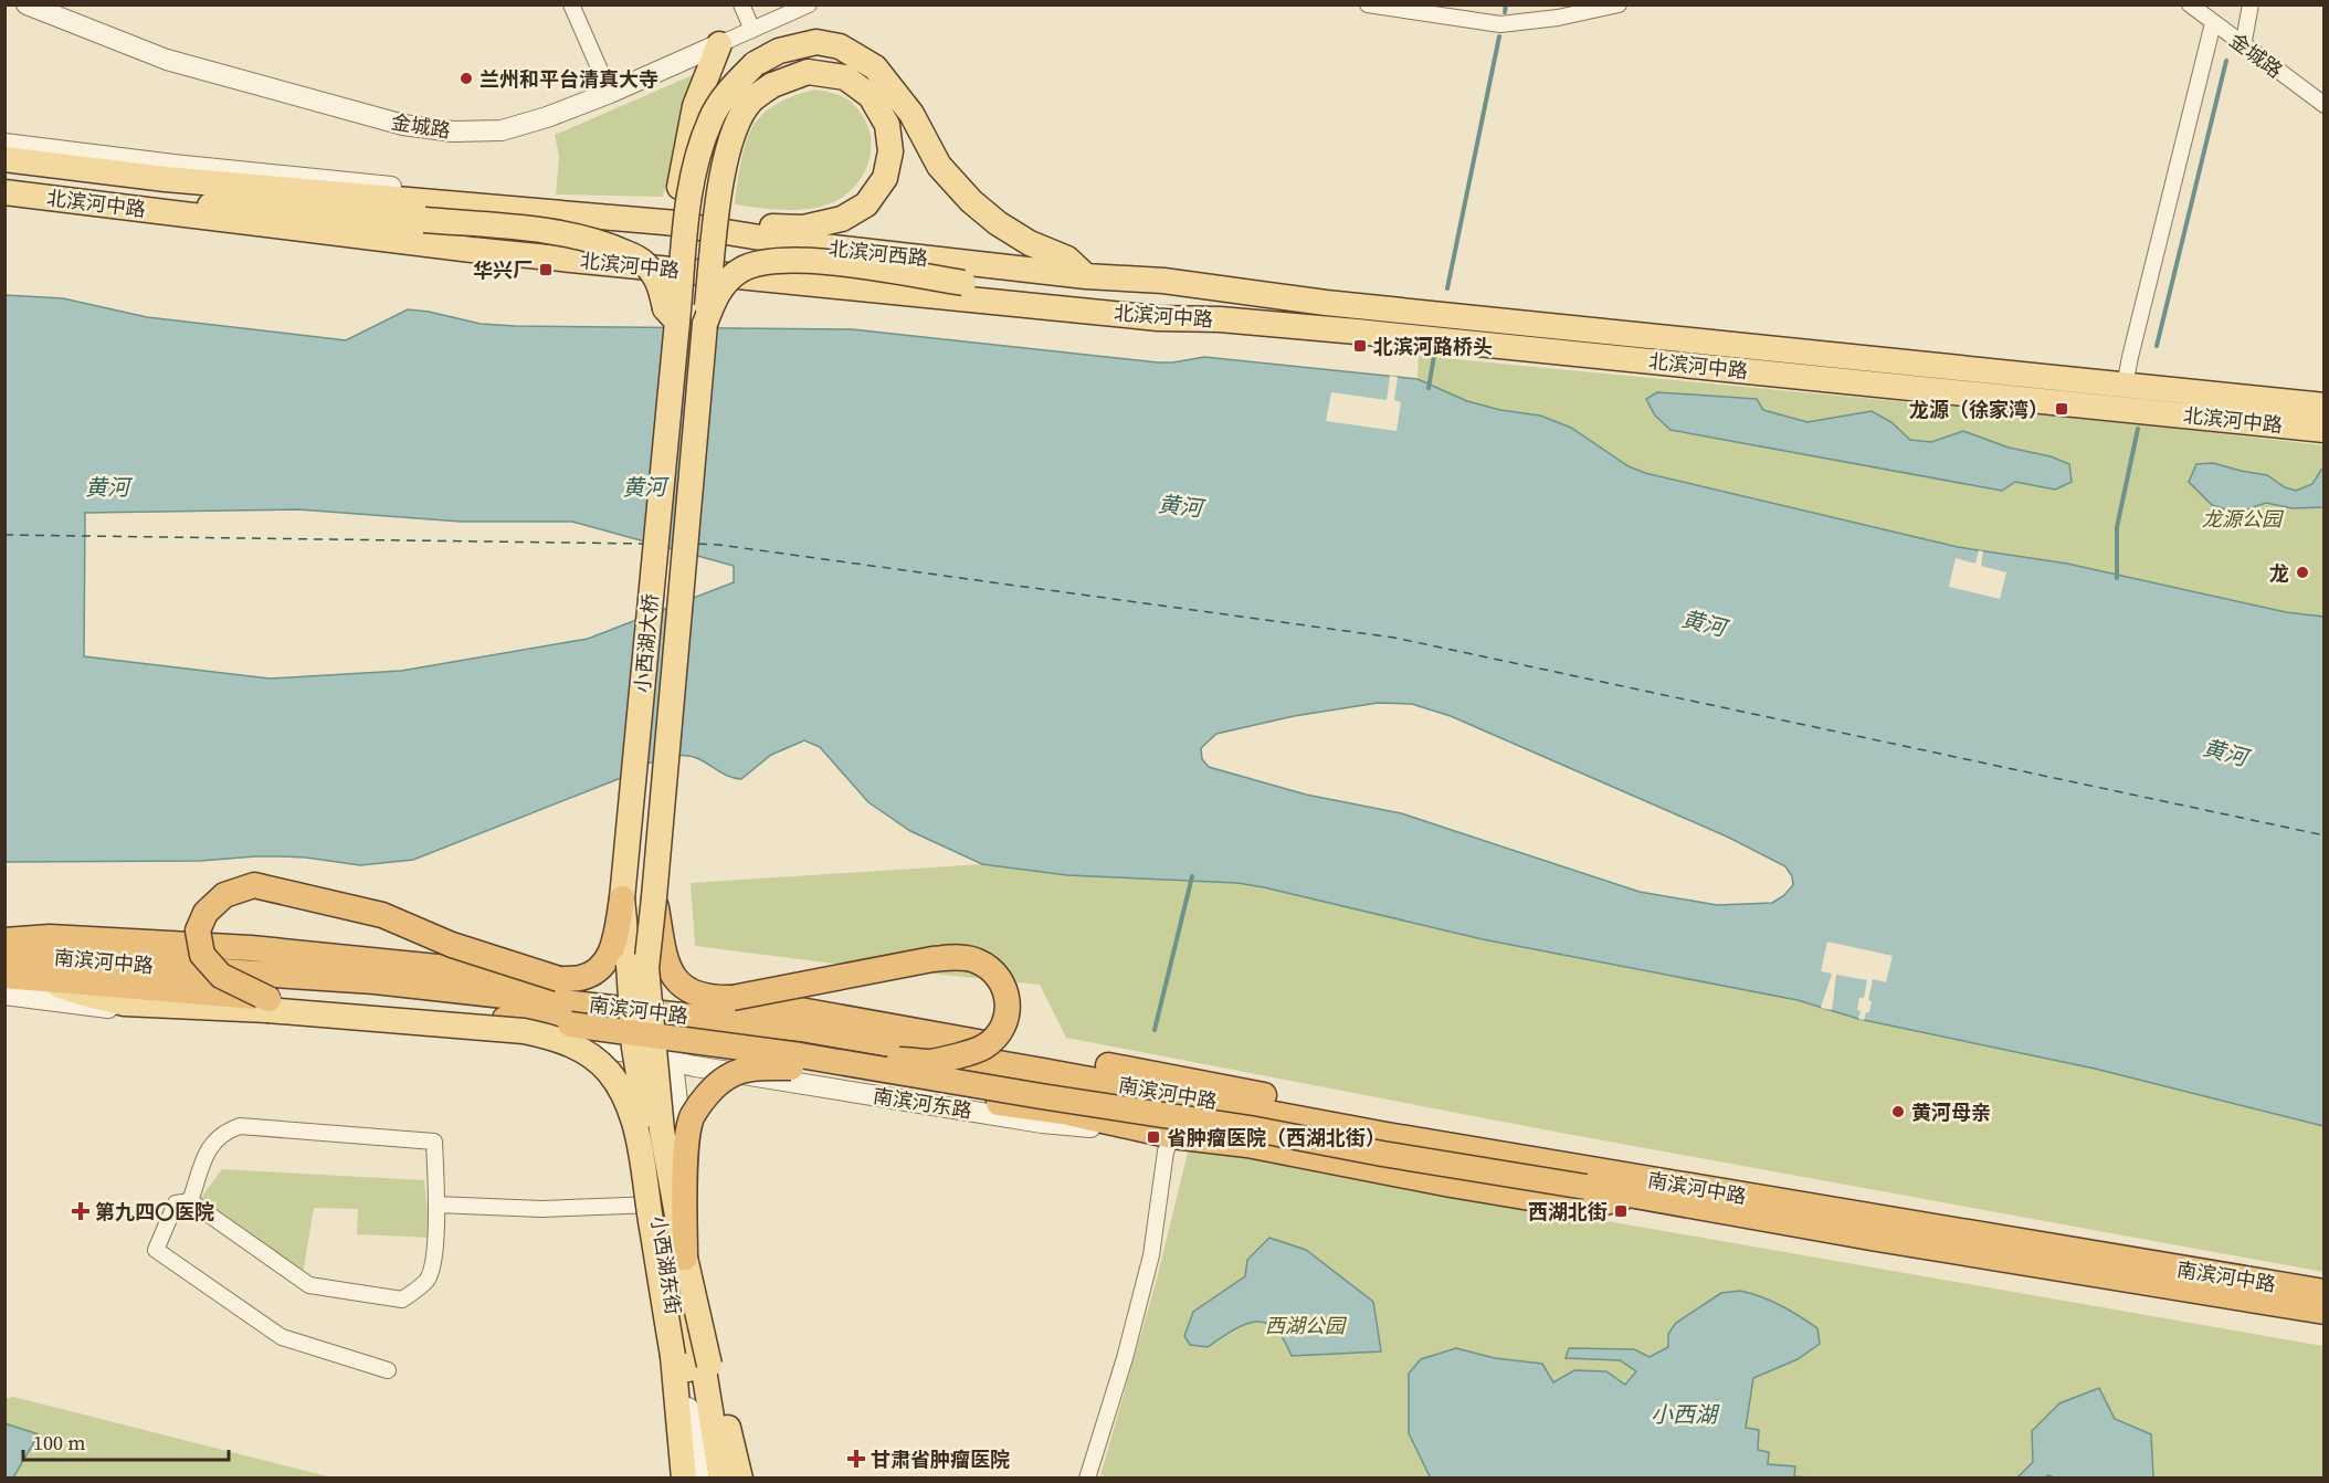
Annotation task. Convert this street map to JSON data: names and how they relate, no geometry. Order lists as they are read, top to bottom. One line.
{"streets":{"highway":["南滨河中路"],"main road":["北滨河中路","北滨河西路","小西湖大桥"],"street":["金城路","南滨河东路","小西湖东街"]},"crossings":[["北滨河中路","北滨河西路"],["北滨河中路","小西湖大桥"],["北滨河西路","小西湖大桥"],["南滨河东路","小西湖东街"]],"water":["黄河","小西湖"],"parks":["龙源公园","西湖公园"],"places":{"other":["兰州和平台清真大寺","龙","黄河母亲"],"transit":["华兴厂","北滨河路桥头","龙源（徐家湾）","省肿瘤医院（西湖北街）","西湖北街"],"health":["第九四〇医院","甘肃省肿瘤医院"]},"scale_bar":"100 m"}
